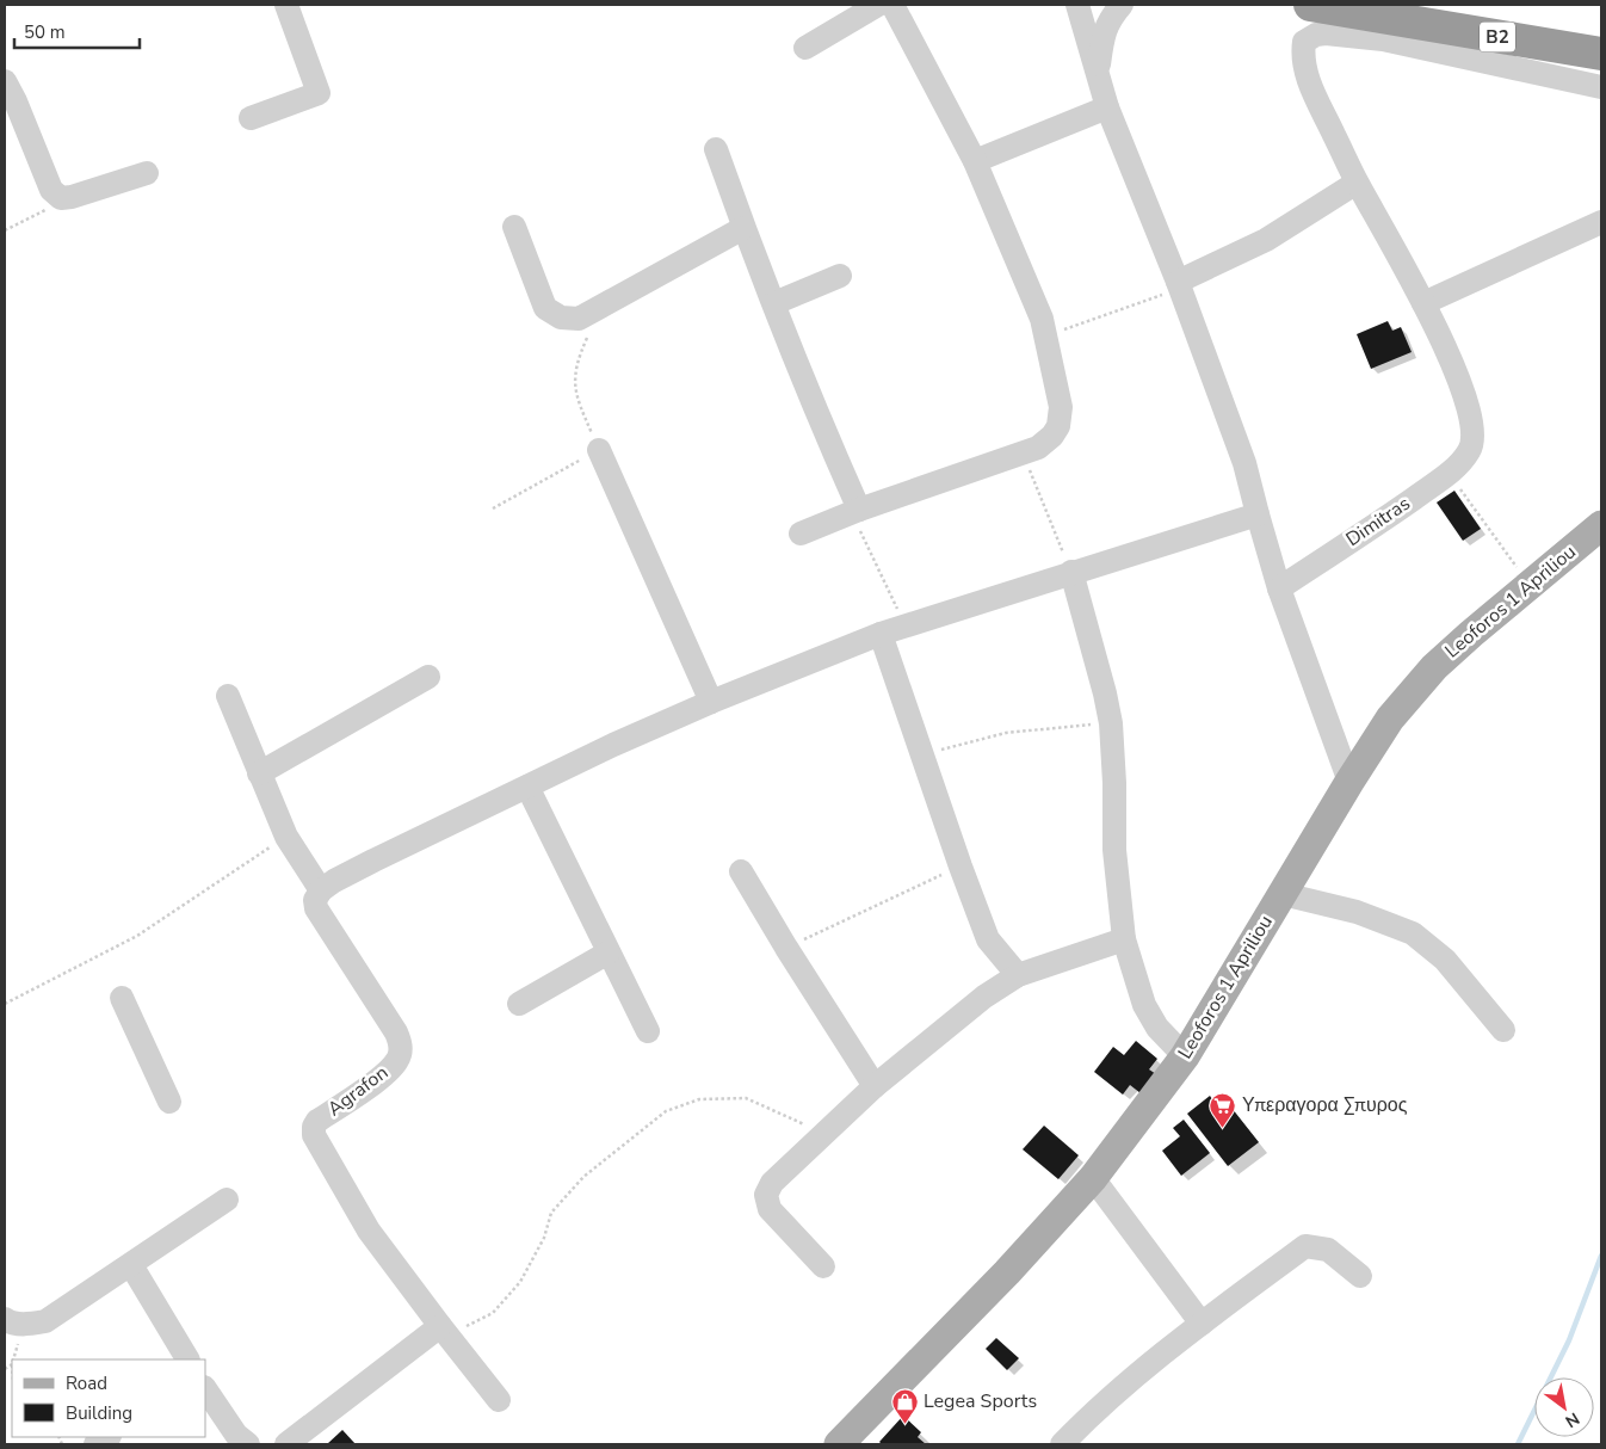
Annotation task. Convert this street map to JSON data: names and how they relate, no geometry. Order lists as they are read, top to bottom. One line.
{"streets":{"highway":["B2"],"main road":["Leoforos 1 Apriliou"],"street":["Dimitras","Agrafon"]},"places":{"supermarket":["Υπεραγορα Σπυρος"],"shop":["Legea Sports"]},"legend":["Road","Building"],"scale_bar":"50 m","north":"bottom right"}
